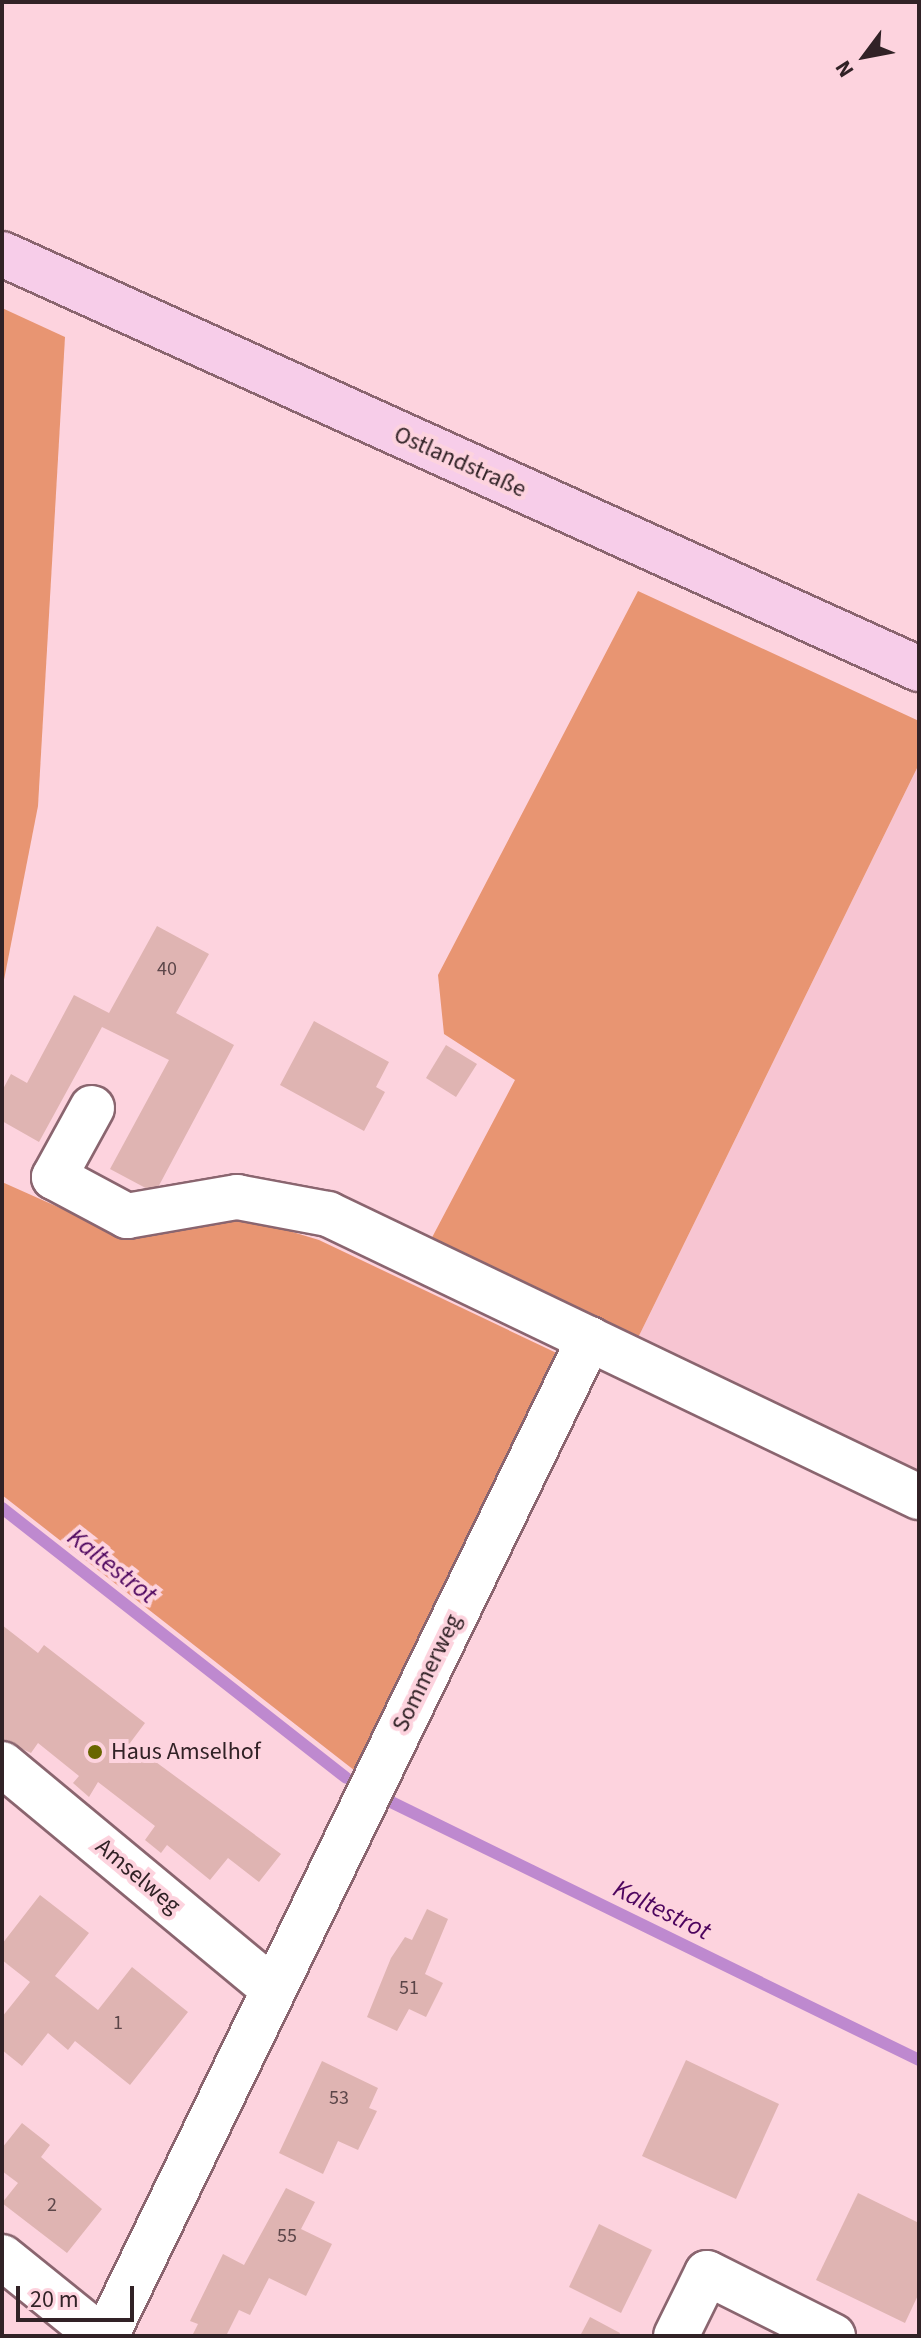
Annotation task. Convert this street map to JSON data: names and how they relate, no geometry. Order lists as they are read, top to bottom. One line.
{"streets":{"main road":["Ostlandstraße"],"street":["Sommerweg","Amselweg"]},"crossings":[["Sommerweg","Amselweg"]],"water":["Kaltestrot"],"places":["Haus Amselhof"],"house_numbers":["40","51","1","53","2","55"],"scale_bar":"20 m","north":"bottom left"}
